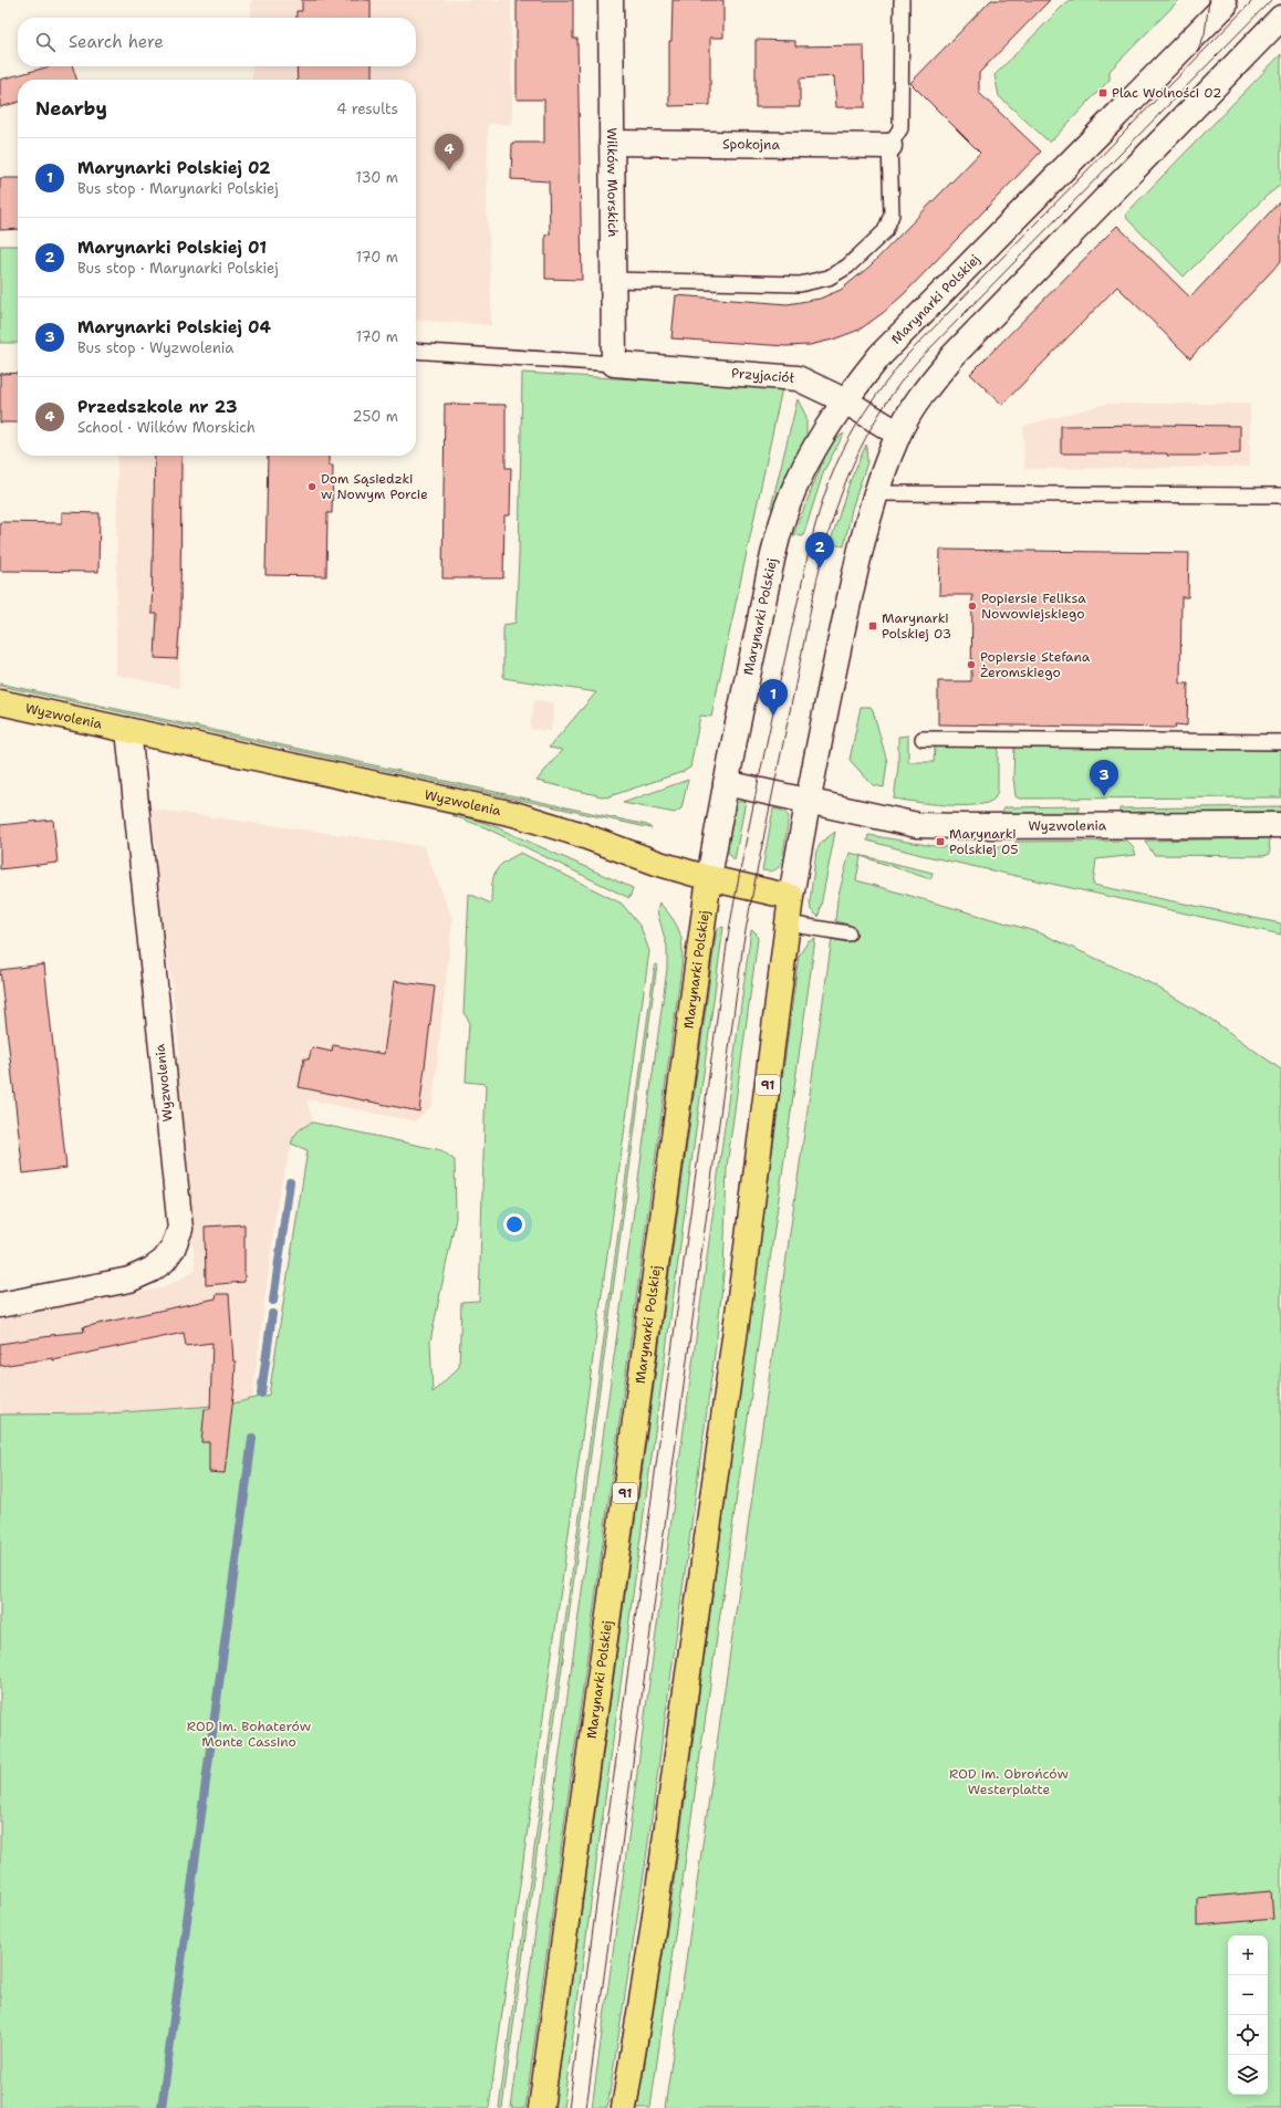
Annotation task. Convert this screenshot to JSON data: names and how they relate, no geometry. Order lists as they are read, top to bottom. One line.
{"streets":{"main road":["Marynarki Polskiej","Wyzwolenia","91"],"street":["Spokojna","Wilków Morskich","Przyjaciół"]},"crossings":[["Spokojna","Wilków Morskich"],["Wilków Morskich","Przyjaciół"],["Marynarki Polskiej","Przyjaciół"],["Marynarki Polskiej","Wyzwolenia"],["Przyjaciół","91"],["Wyzwolenia","91"]],"parks":["ROD im. Bohaterów Monte Cassino","ROD im. Obrońców Westerplatte"],"places":{"transit":["Plac Wolności 02","Marynarki Polskiej 03","Marynarki Polskiej 05"],"other":["Dom Sąsiedzki w Nowym Porcie","Popiersie Feliksa Nowowiejskiego","Popiersie Stefana Żeromskiego"]},"page":{"search":"Search here","heading":["Nearby","4 results"],"pins":["4","2","1","3"],"list":[{"mark":"1","name":"Marynarki Polskiej 02","note":"Bus stop · Marynarki Polskiej","value":"130 m"},{"mark":"2","name":"Marynarki Polskiej 01","note":"Bus stop · Marynarki Polskiej","value":"170 m"},{"mark":"3","name":"Marynarki Polskiej 04","note":"Bus stop · Wyzwolenia","value":"170 m"},{"mark":"4","name":"Przedszkole nr 23","note":"School · Wilków Morskich","value":"250 m"}],"map_buttons":["+","−"]}}
